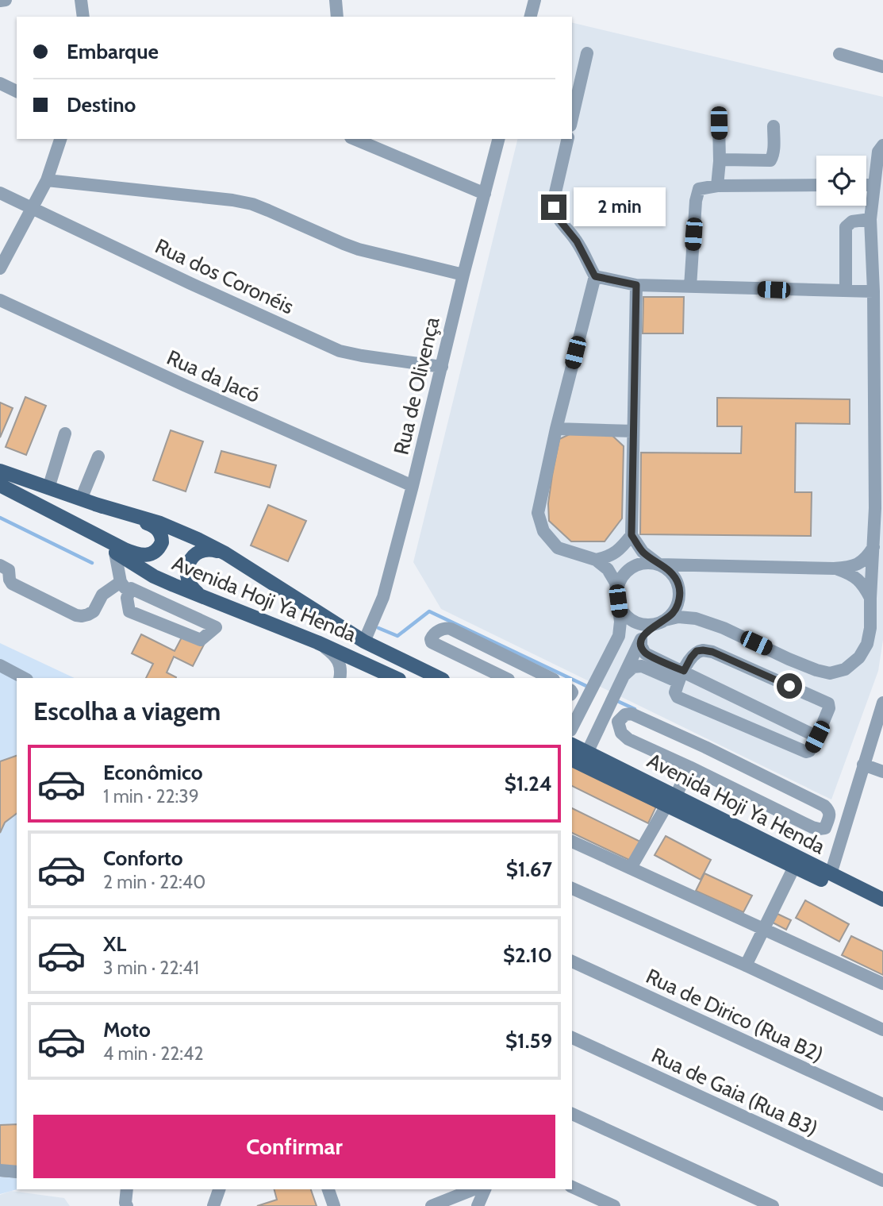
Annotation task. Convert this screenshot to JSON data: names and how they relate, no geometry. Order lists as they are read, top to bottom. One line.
{"streets":{"main road":["Avenida Hoji Ya Henda"],"street":["Rua dos Coronéis","Rua da Jacó","Rua de Olivença","Rua de Dirico (Rua B2)","Rua de Gaia (Rua B3)"]},"crossings":[["Rua dos Coronéis","Rua de Olivença"],["Rua da Jacó","Rua de Olivença"],["Rua de Olivença","Avenida Hoji Ya Henda"]],"page":{"banner":["Embarque","Destino"],"bubble":"2 min","heading":"Escolha a viagem","list":[{"name":"Econômico","note":"1 min · 22:39","value":"$1.24"},{"name":"Conforto","note":"2 min · 22:40","value":"$1.67"},{"name":"XL","note":"3 min · 22:41","value":"$2.10"},{"name":"Moto","note":"4 min · 22:42","value":"$1.59"}],"buttons":"Confirmar"}}
